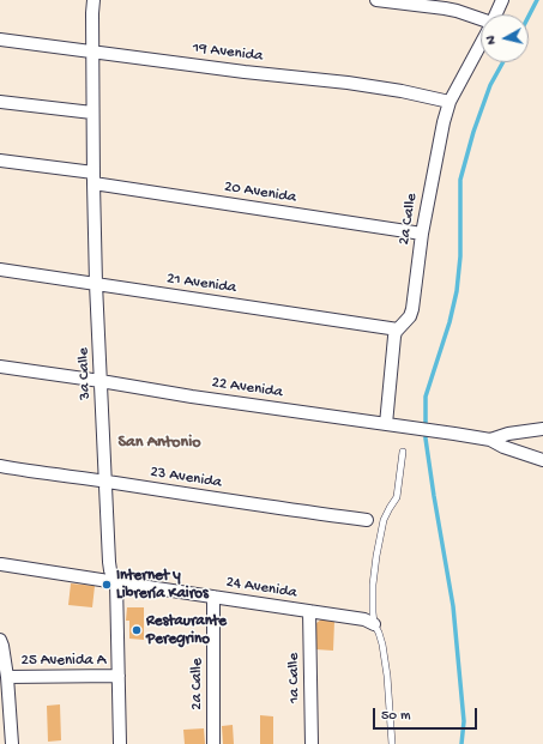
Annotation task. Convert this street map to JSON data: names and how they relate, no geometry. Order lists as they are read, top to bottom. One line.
{"streets":{"street":["19 Avenida","20 Avenida","2a Calle","21 Avenida","3a Calle","22 Avenida","23 Avenida","24 Avenida","25 Avenida A","1a Calle"]},"crossings":[["19 Avenida","2a Calle"],["19 Avenida","3a Calle"],["20 Avenida","2a Calle"],["20 Avenida","3a Calle"],["2a Calle","21 Avenida"],["2a Calle","22 Avenida"],["2a Calle","24 Avenida"],["21 Avenida","3a Calle"],["3a Calle","22 Avenida"],["3a Calle","23 Avenida"],["3a Calle","24 Avenida"],["3a Calle","25 Avenida A"],["24 Avenida","1a Calle"]],"districts":["San Antonio"],"places":["Internet y Librería Kairos","Restaurante Peregrino"],"scale_bar":"50 m","north":"left"}
